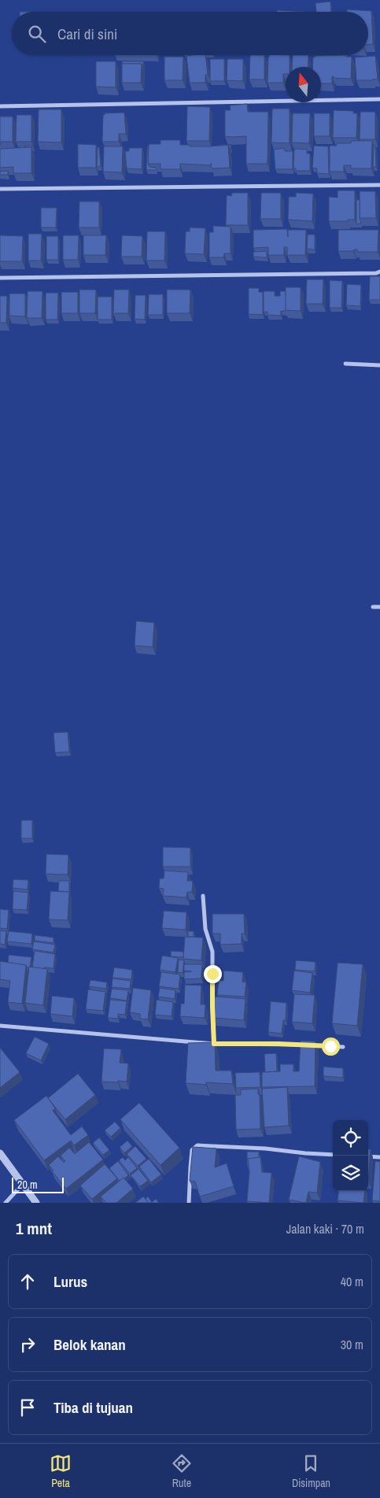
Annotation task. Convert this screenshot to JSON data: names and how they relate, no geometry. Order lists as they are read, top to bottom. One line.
{"scale_bar":"20 m","north":"top","page":{"search":"Cari di sini","scale":"20 m","heading":["1 mnt","Jalan kaki · 70 m"],"list":[["Lurus","40 m"],["Belok kanan","30 m"],"Tiba di tujuan"],"nav":["Peta","Rute","Disimpan"]}}
